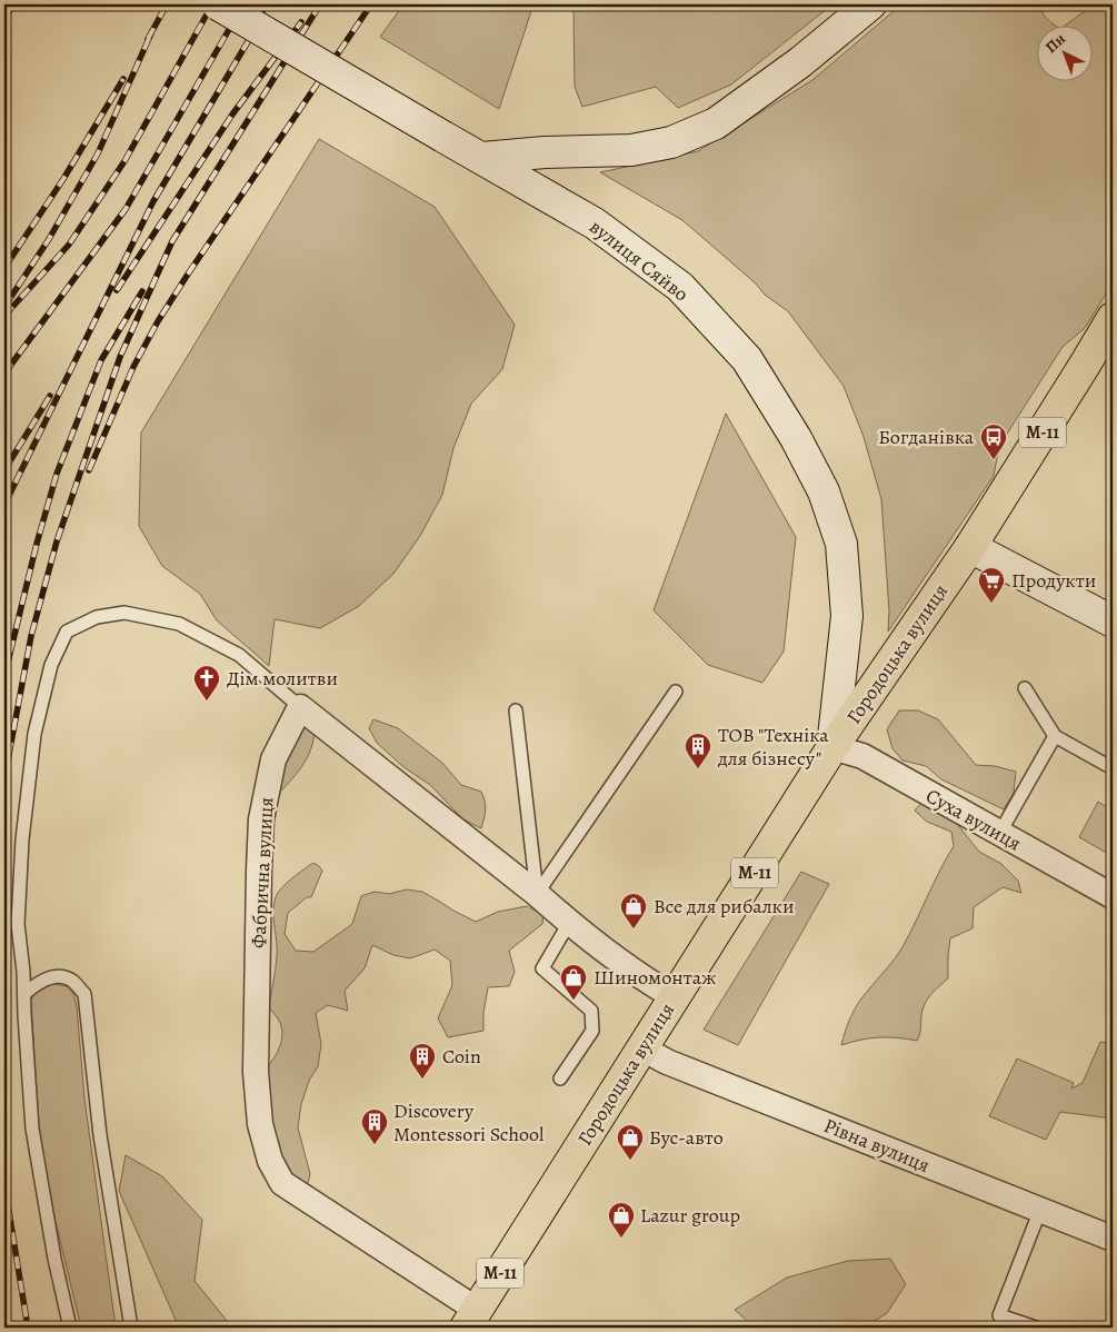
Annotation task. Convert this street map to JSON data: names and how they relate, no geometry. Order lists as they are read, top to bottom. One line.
{"streets":{"main road":["вулиця Сяйво","М-11","Городоцька вулиця"],"street":["Суха вулиця","Фабрична вулиця","Рівна вулиця"]},"crossings":[["вулиця Сяйво","Городоцька вулиця"],["вулиця Сяйво","Суха вулиця"],["Городоцька вулиця","Суха вулиця"],["Городоцька вулиця","Фабрична вулиця"],["Городоцька вулиця","Рівна вулиця"]],"places":{"bus stop":["Богданівка"],"supermarket":["Продукти"],"church":["Дім молитви"],"building":["ТОВ \"Техніка для бізнесу\"","Coin","Discovery Montessori School"],"shop":["Все для рибалки","Шиномонтаж","Бус-авто","Lazur group"]},"north":"top left"}
